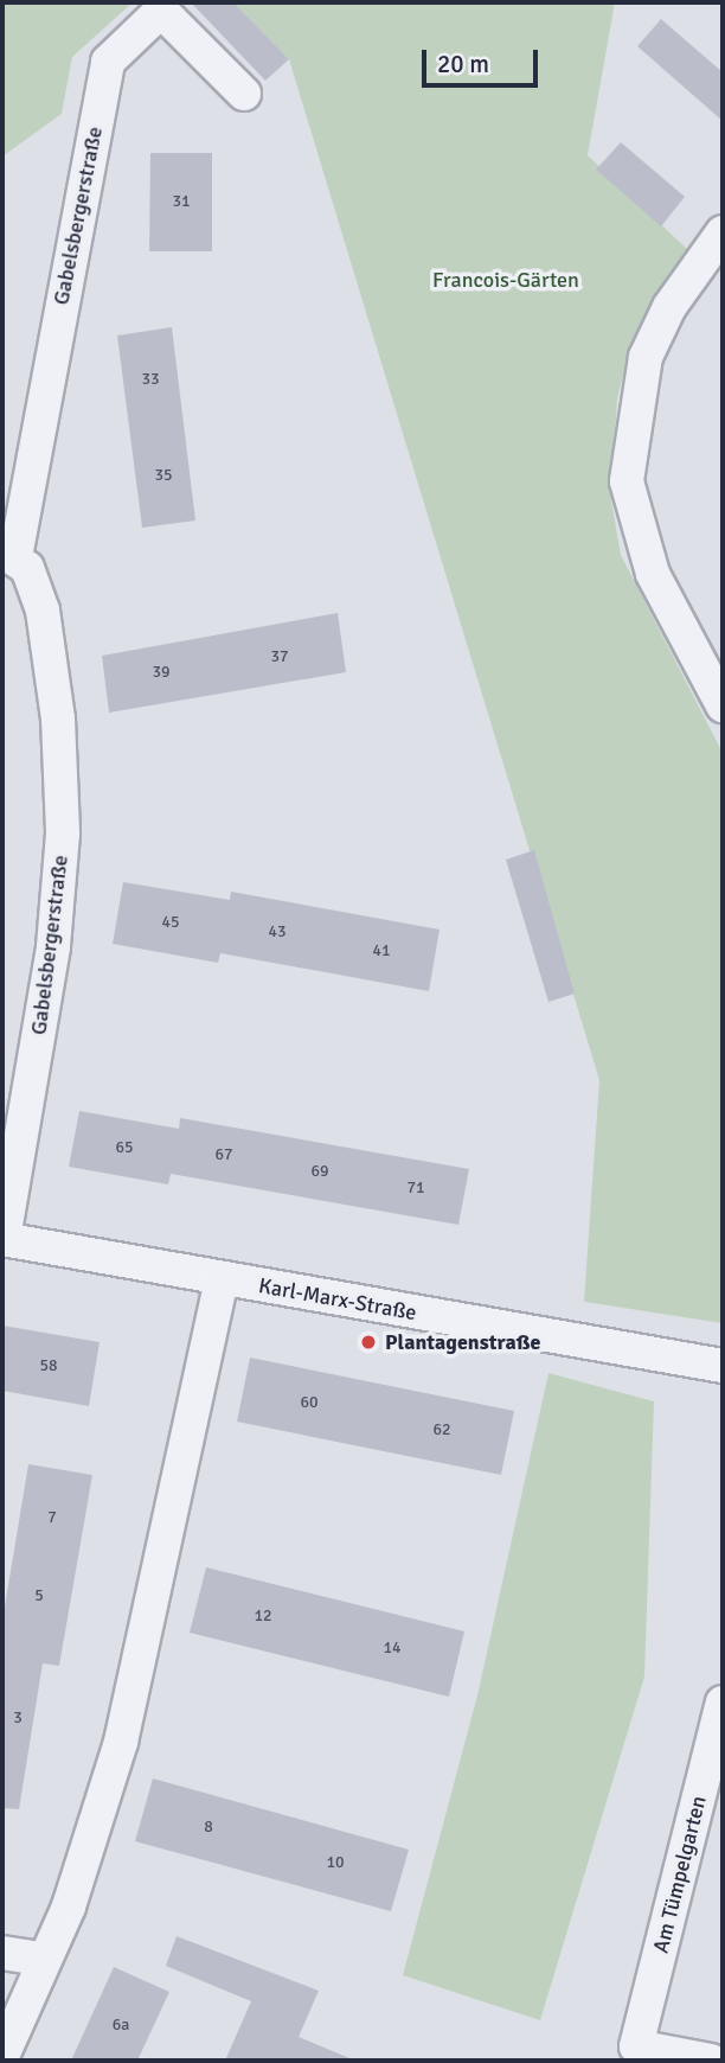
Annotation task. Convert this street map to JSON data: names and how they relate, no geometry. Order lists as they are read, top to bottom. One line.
{"streets":{"street":["Gabelsbergerstraße","Karl-Marx-Straße","Am Tümpelgarten"]},"crossings":[["Gabelsbergerstraße","Karl-Marx-Straße"]],"parks":["Francois-Gärten"],"places":["Plantagenstraße"],"house_numbers":["31","33","35","37","39","45","43","41","65","67","69","71","58","60","62","7","5","12","14","3","8","10","6a"],"scale_bar":"20 m"}
